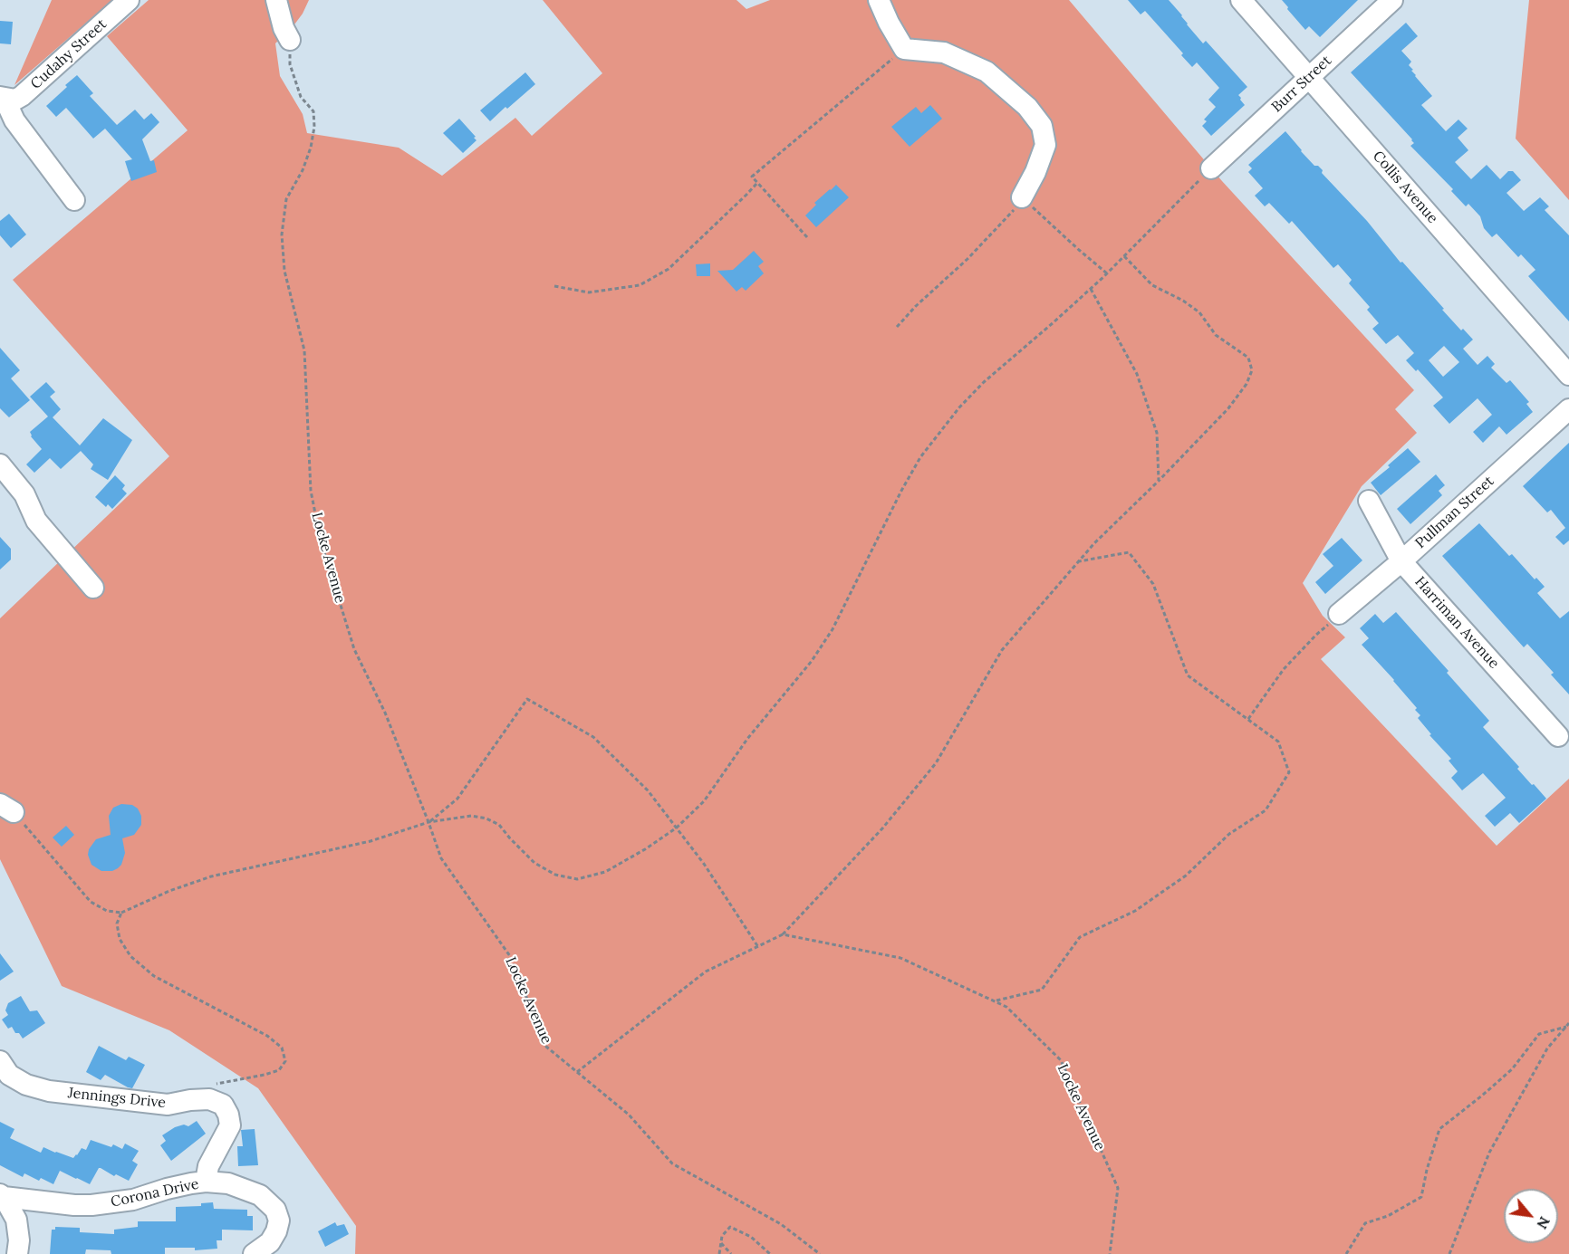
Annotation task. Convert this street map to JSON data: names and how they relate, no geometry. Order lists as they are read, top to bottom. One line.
{"streets":{"street":["Cudahy Street","Burr Street","Collis Avenue","Pullman Street","Harriman Avenue","Jennings Drive","Corona Drive"],"path":["Locke Avenue"]},"crossings":[["Burr Street","Collis Avenue"],["Pullman Street","Harriman Avenue"],["Jennings Drive","Corona Drive"]],"north":"bottom right"}
